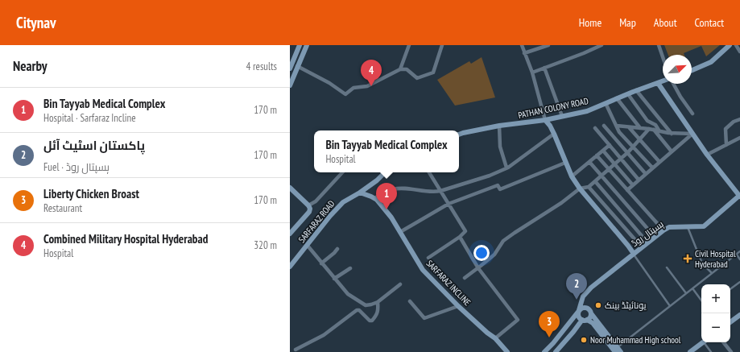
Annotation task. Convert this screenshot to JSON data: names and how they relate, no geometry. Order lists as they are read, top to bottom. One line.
{"streets":{"street":["PATHAN COLONY ROAD","SARFARAZ ROAD","ہسپتال روڈ","SARFARAZ INCLINE"]},"crossings":[["SARFARAZ ROAD","SARFARAZ INCLINE"]],"places":{"health":["Civil Hospital Hyderabad"],"other":["یونائیٹڈ بینک","Noor Muhammad High school"]},"north":"top right","page":{"header":"Citynav","nav":["Home","Map","About","Contact"],"heading":["Nearby","4 results"],"pins":["4","1","2","3"],"list":[{"mark":"1","name":"Bin Tayyab Medical Complex","note":"Hospital · Sarfaraz Incline","value":"170 m"},{"mark":"2","name":"پاکستان اسٹیٹ آئل","note":"Fuel · ہسپتال روڈ","value":"170 m"},{"mark":"3","name":"Liberty Chicken Broast","note":"Restaurant","value":"170 m"},{"mark":"4","name":"Combined Military Hospital Hyderabad","note":"Hospital","value":"320 m"}],"popup":["Bin Tayyab Medical Complex","Hospital"],"map_buttons":["+","−"]}}
